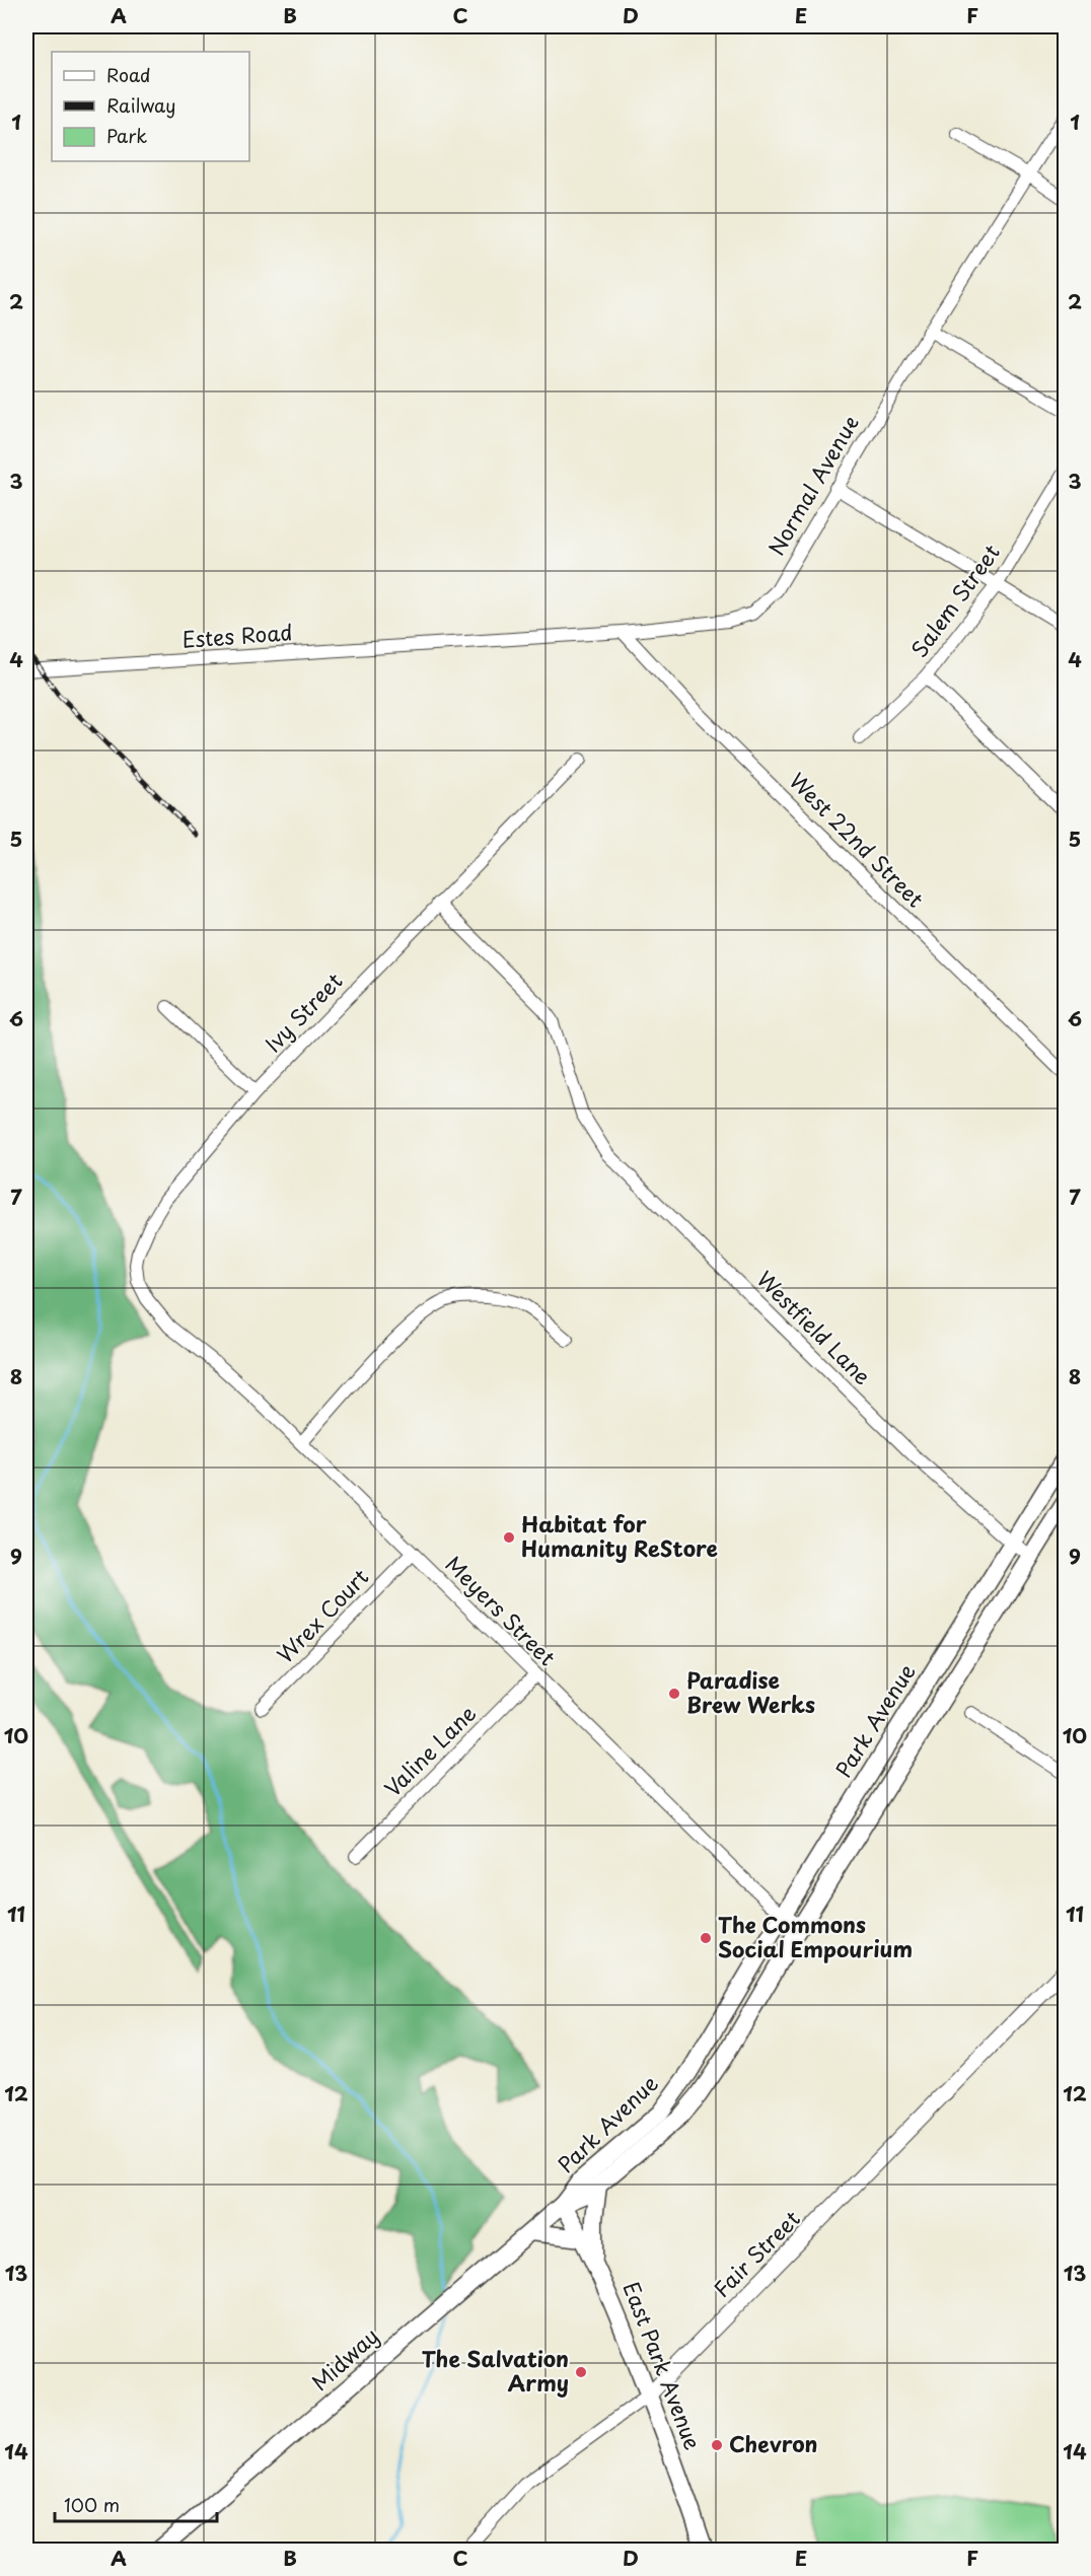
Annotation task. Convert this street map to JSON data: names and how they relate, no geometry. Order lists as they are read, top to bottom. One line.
{"streets":{"main road":["Park Avenue","Midway","East Park Avenue"],"street":["Normal Avenue","Salem Street","Estes Road","West 22nd Street","Ivy Street","Westfield Lane","Meyers Street","Wrex Court","Valine Lane","Fair Street"]},"crossings":[["Normal Avenue","Estes Road"],["Normal Avenue","West 22nd Street"],["Ivy Street","Westfield Lane"],["Ivy Street","Meyers Street"],["Westfield Lane","Park Avenue"],["Meyers Street","Wrex Court"],["Meyers Street","Park Avenue"],["Meyers Street","Valine Lane"],["Park Avenue","Midway"],["Park Avenue","East Park Avenue"],["Fair Street","East Park Avenue"],["Midway","East Park Avenue"]],"places":["Habitat for Humanity ReStore","Paradise Brew Werks","The Commons Social Empourium","The Salvation Army","Chevron"],"legend":["Road","Railway","Park"],"scale_bar":"100 m","grid":{"columns":["A","B","C","D","E","F"],"rows":["1","2","3","4","5","6","7","8","9","10","11","12","13","14"]}}
